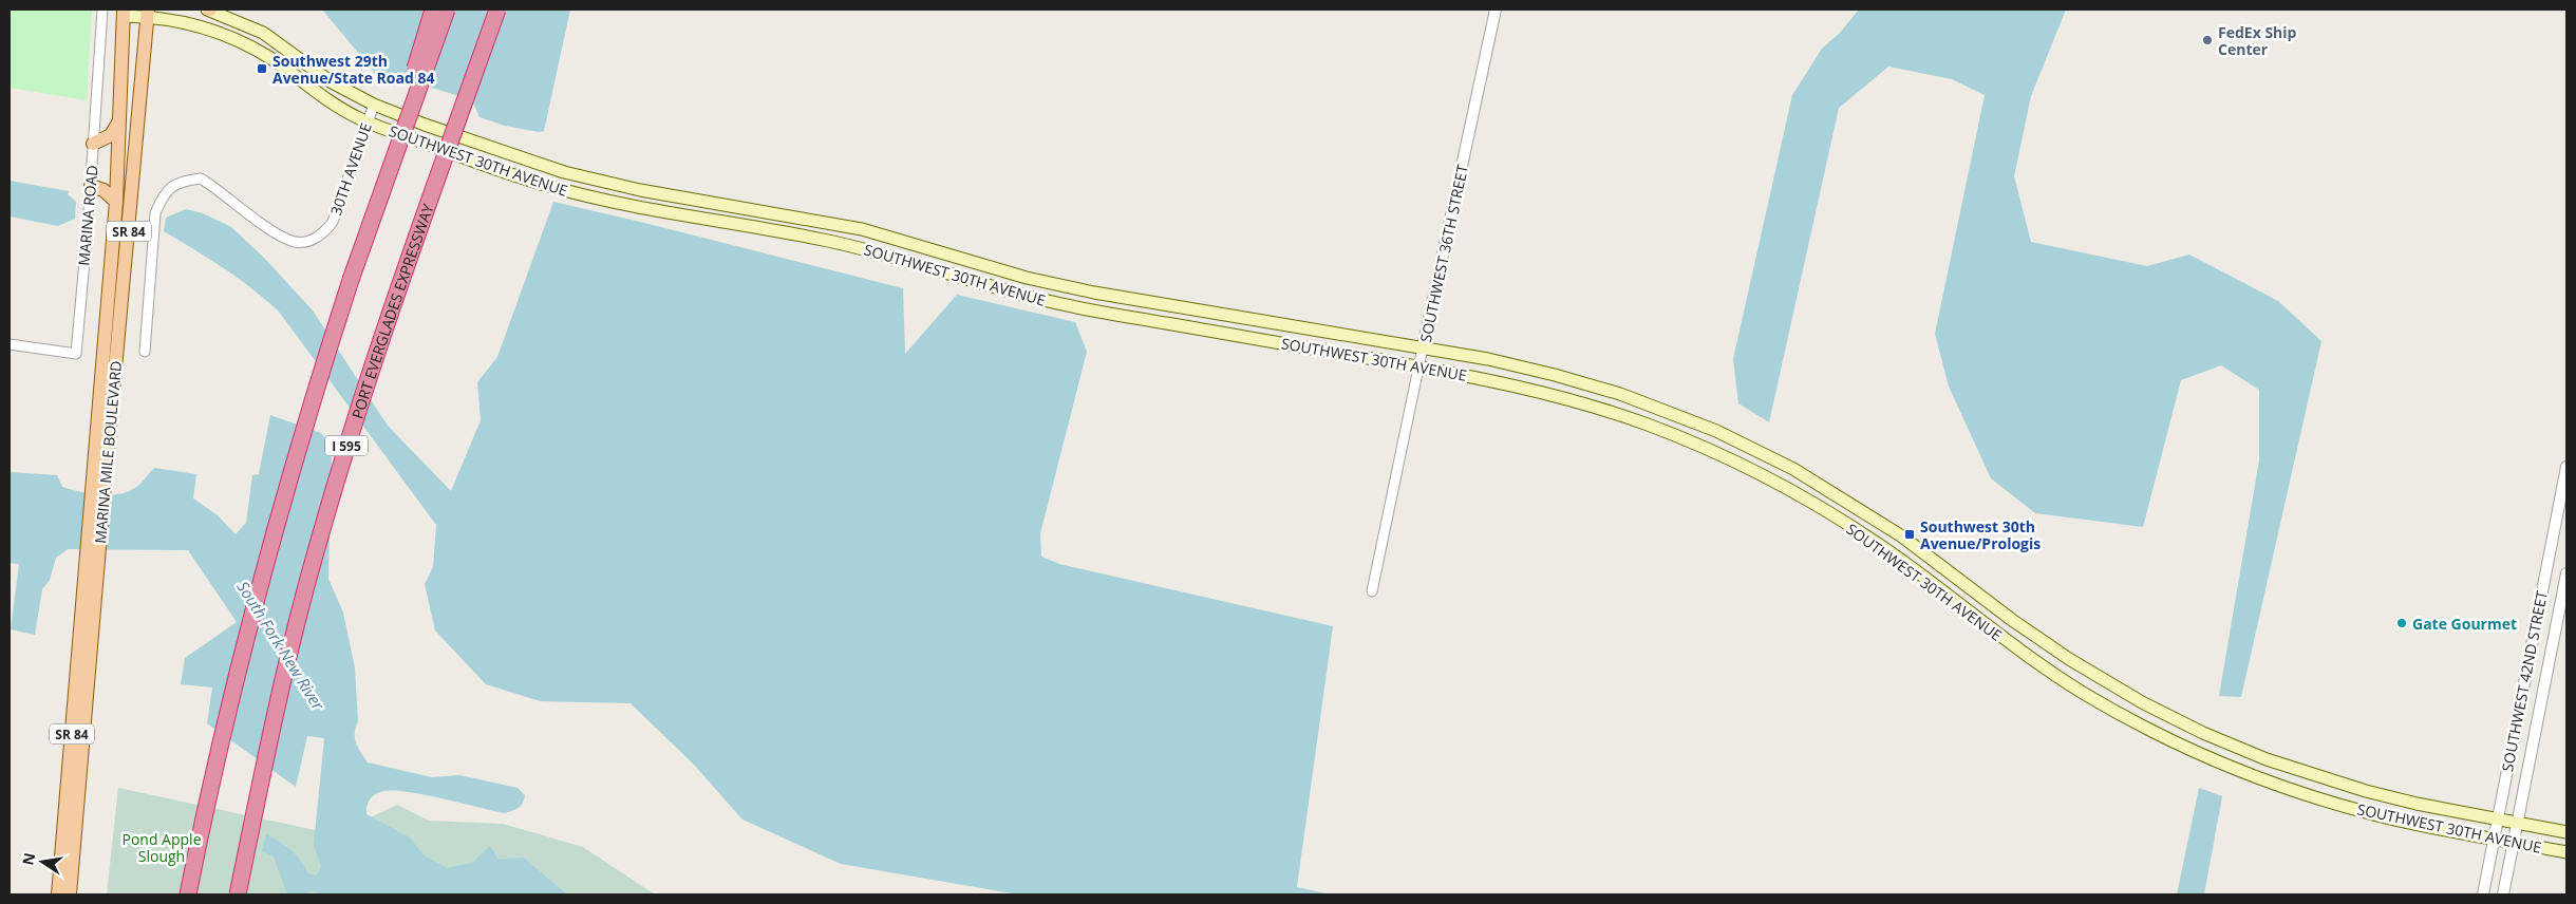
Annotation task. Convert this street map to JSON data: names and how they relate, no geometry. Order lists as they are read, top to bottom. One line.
{"streets":{"highway":["PORT EVERGLADES EXPRESSWAY","I 595"],"main road":["SOUTHWEST 30TH AVENUE","SR 84","MARINA MILE BOULEVARD"],"street":["30TH AVENUE","MARINA ROAD","SOUTHWEST 36TH STREET","SOUTHWEST 42ND STREET"]},"crossings":[["SOUTHWEST 30TH AVENUE","30TH AVENUE"],["SOUTHWEST 30TH AVENUE","SOUTHWEST 36TH STREET"],["SOUTHWEST 30TH AVENUE","MARINA MILE BOULEVARD"],["SOUTHWEST 30TH AVENUE","SOUTHWEST 42ND STREET"]],"water":["South Fork New River"],"parks":["Pond Apple Slough"],"places":{"other":["FedEx Ship Center","Gate Gourmet"],"transit":["Southwest 29th Avenue/State Road 84","Southwest 30th Avenue/Prologis"]},"north":"left"}
